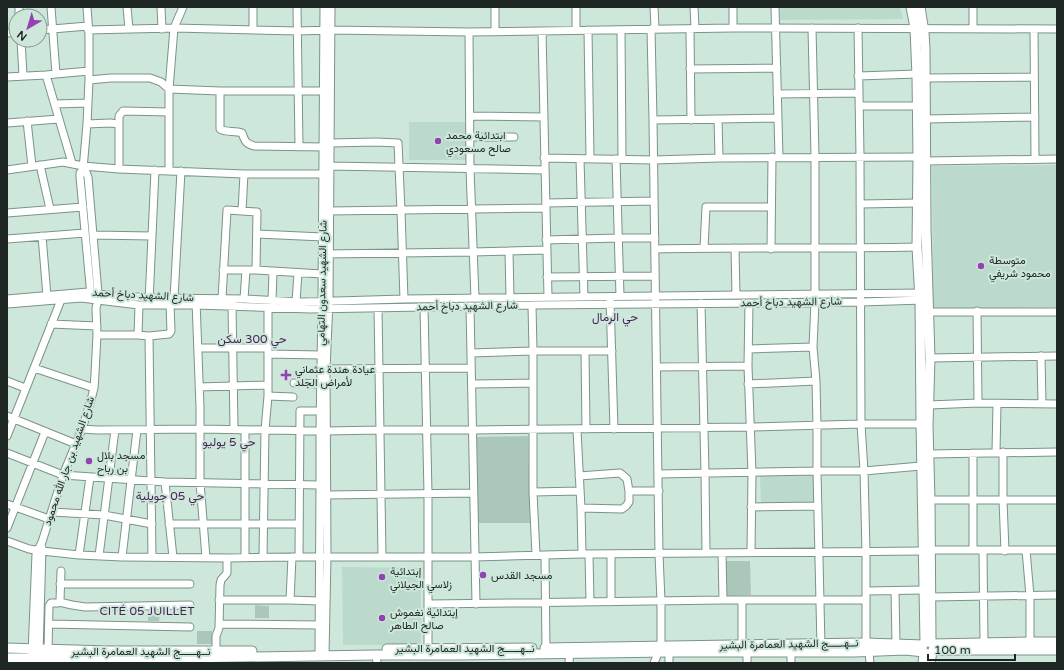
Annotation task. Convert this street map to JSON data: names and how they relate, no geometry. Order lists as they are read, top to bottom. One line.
{"streets":{"main road":["نــهـــــج الشهيد العمامرة البشير"],"street":["شارع الشهيد سعدون التهامي","شارع الشهيد دباخ أحمد","شارع الشهيد بن جار الله محمود"]},"crossings":[["شارع الشهيد سعدون التهامي","شارع الشهيد دباخ أحمد"],["شارع الشهيد سعدون التهامي","نــهـــــج الشهيد العمامرة البشير"],["شارع الشهيد دباخ أحمد","شارع الشهيد بن جار الله محمود"]],"districts":["حي الرمال","حي 300 سكن","حي 5 يوليو","حي 05 جويلية","CITÉ 05 JUILLET"],"places":{"other":["ابتدائية محمد صالح مسعودي","متوسطة محمود شريفي","مسجد بلال بن رباح","مسجد القدس","إبتدائية زلاسي الجيلاني","إبتدائية نغموش صالح الطاهر"],"health":["عيادة هندة عثماني لأمراض الجلد"]},"scale_bar":"100 m","north":"bottom left"}
